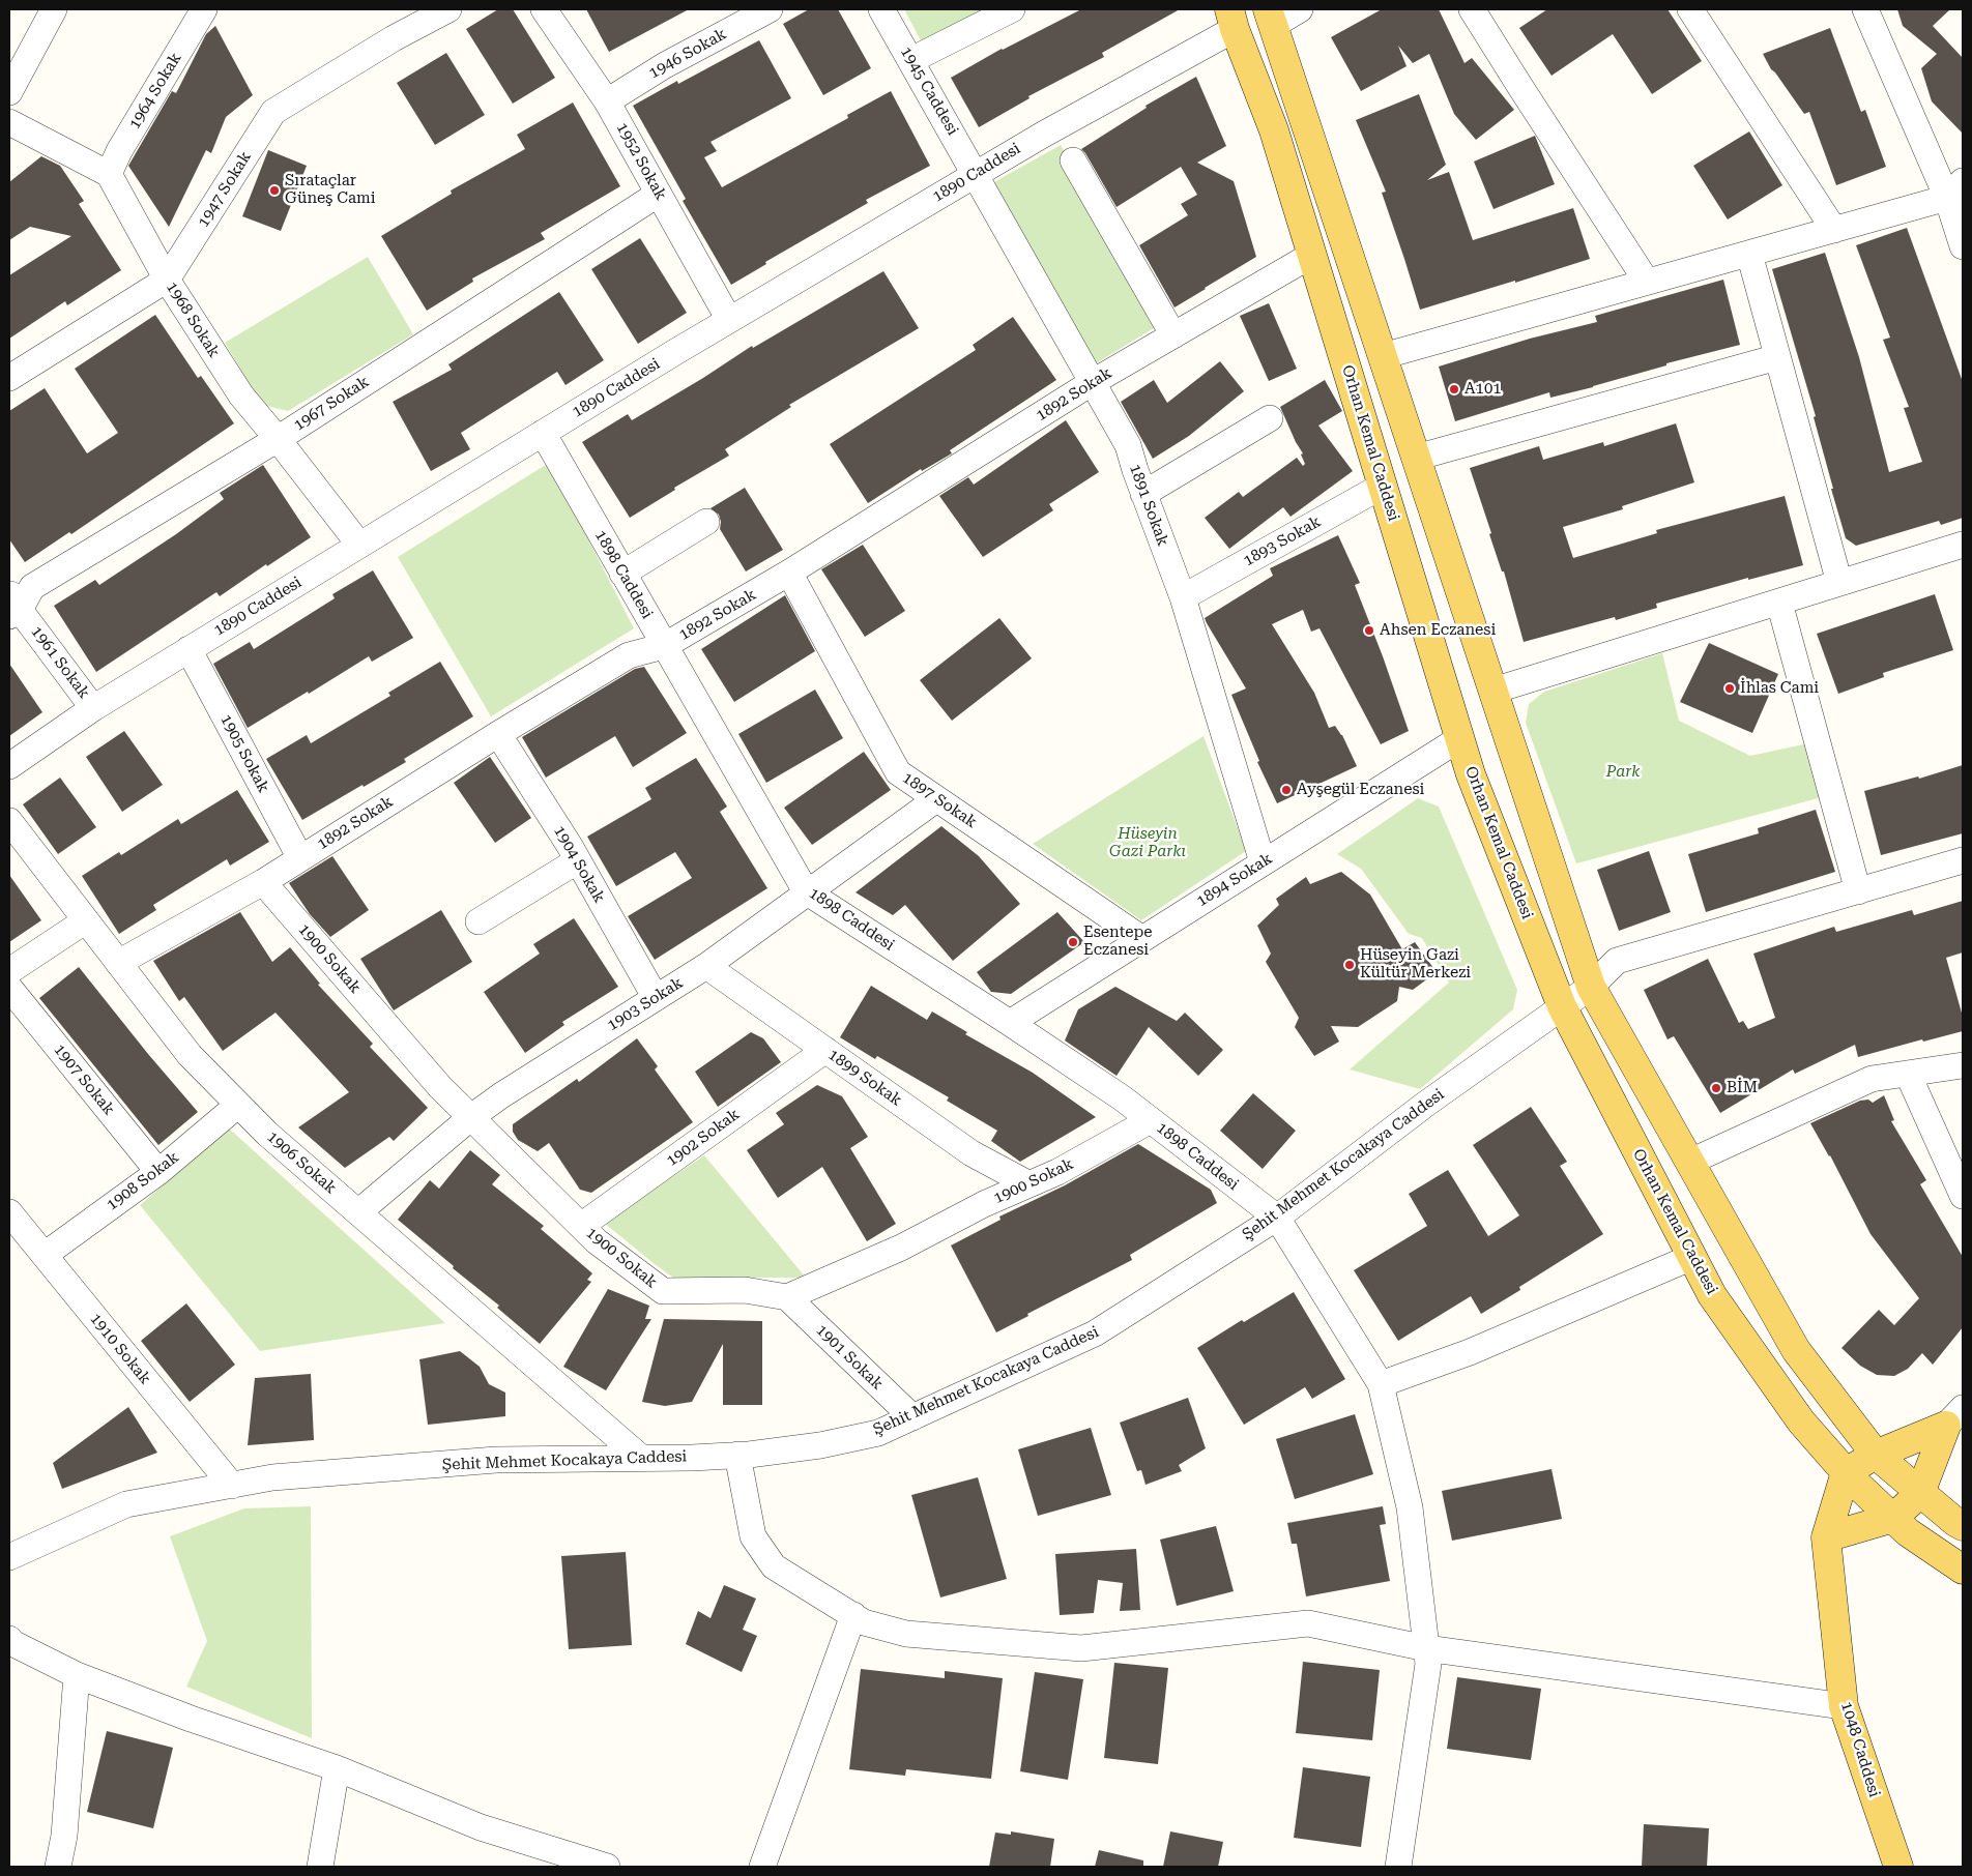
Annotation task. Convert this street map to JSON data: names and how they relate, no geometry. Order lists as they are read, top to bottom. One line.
{"streets":{"main road":["Orhan Kemal Caddesi","1048 Caddesi"],"street":["1946 Sokak","1964 Sokak","1945 Caddesi","1952 Sokak","1890 Caddesi","1947 Sokak","1968 Sokak","1892 Sokak","1967 Sokak","1891 Sokak","1893 Sokak","1898 Caddesi","1961 Sokak","1905 Sokak","1897 Sokak","1904 Sokak","1894 Sokak","1900 Sokak","1903 Sokak","1899 Sokak","1907 Sokak","1902 Sokak","1906 Sokak","Şehit Mehmet Kocakaya Caddesi","1908 Sokak","1910 Sokak","1901 Sokak"]},"crossings":[["1946 Sokak","1952 Sokak"],["1964 Sokak","1968 Sokak"],["1945 Caddesi","1890 Caddesi"],["1945 Caddesi","1891 Sokak"],["1952 Sokak","1890 Caddesi"],["1952 Sokak","1967 Sokak"],["1890 Caddesi","1968 Sokak"],["1890 Caddesi","Orhan Kemal Caddesi"],["1890 Caddesi","1891 Sokak"],["1890 Caddesi","1898 Caddesi"],["1890 Caddesi","1961 Sokak"],["1890 Caddesi","1905 Sokak"],["1947 Sokak","1968 Sokak"],["1968 Sokak","1967 Sokak"],["1892 Sokak","Orhan Kemal Caddesi"],["1892 Sokak","1891 Sokak"],["1892 Sokak","1898 Caddesi"],["1892 Sokak","1905 Sokak"],["1892 Sokak","1897 Sokak"],["1892 Sokak","1904 Sokak"],["1892 Sokak","1900 Sokak"],["1892 Sokak","1906 Sokak"],["1967 Sokak","1961 Sokak"],["Orhan Kemal Caddesi","1893 Sokak"],["Orhan Kemal Caddesi","1894 Sokak"],["Orhan Kemal Caddesi","Şehit Mehmet Kocakaya Caddesi"],["Orhan Kemal Caddesi","1048 Caddesi"],["1891 Sokak","1893 Sokak"],["1891 Sokak","1894 Sokak"],["1898 Caddesi","1894 Sokak"],["1898 Caddesi","1900 Sokak"],["1898 Caddesi","1903 Sokak"],["1898 Caddesi","Şehit Mehmet Kocakaya Caddesi"],["1897 Sokak","1894 Sokak"],["1897 Sokak","1903 Sokak"],["1904 Sokak","1903 Sokak"],["1900 Sokak","1903 Sokak"],["1900 Sokak","1899 Sokak"],["1900 Sokak","1902 Sokak"],["1900 Sokak","1901 Sokak"],["1903 Sokak","1899 Sokak"],["1903 Sokak","1906 Sokak"],["1899 Sokak","1902 Sokak"],["1907 Sokak","1908 Sokak"],["1906 Sokak","Şehit Mehmet Kocakaya Caddesi"],["1906 Sokak","1908 Sokak"],["Şehit Mehmet Kocakaya Caddesi","1910 Sokak"],["Şehit Mehmet Kocakaya Caddesi","1901 Sokak"],["1908 Sokak","1910 Sokak"]],"parks":["Park","Hüseyin Gazi Parkı"],"places":["Sırataçlar Güneş Cami","A101","Ahsen Eczanesi","İhlas Cami","Ayşegül Eczanesi","Esentepe Eczanesi","Hüseyin Gazi Kültür Merkezi","BİM"]}
